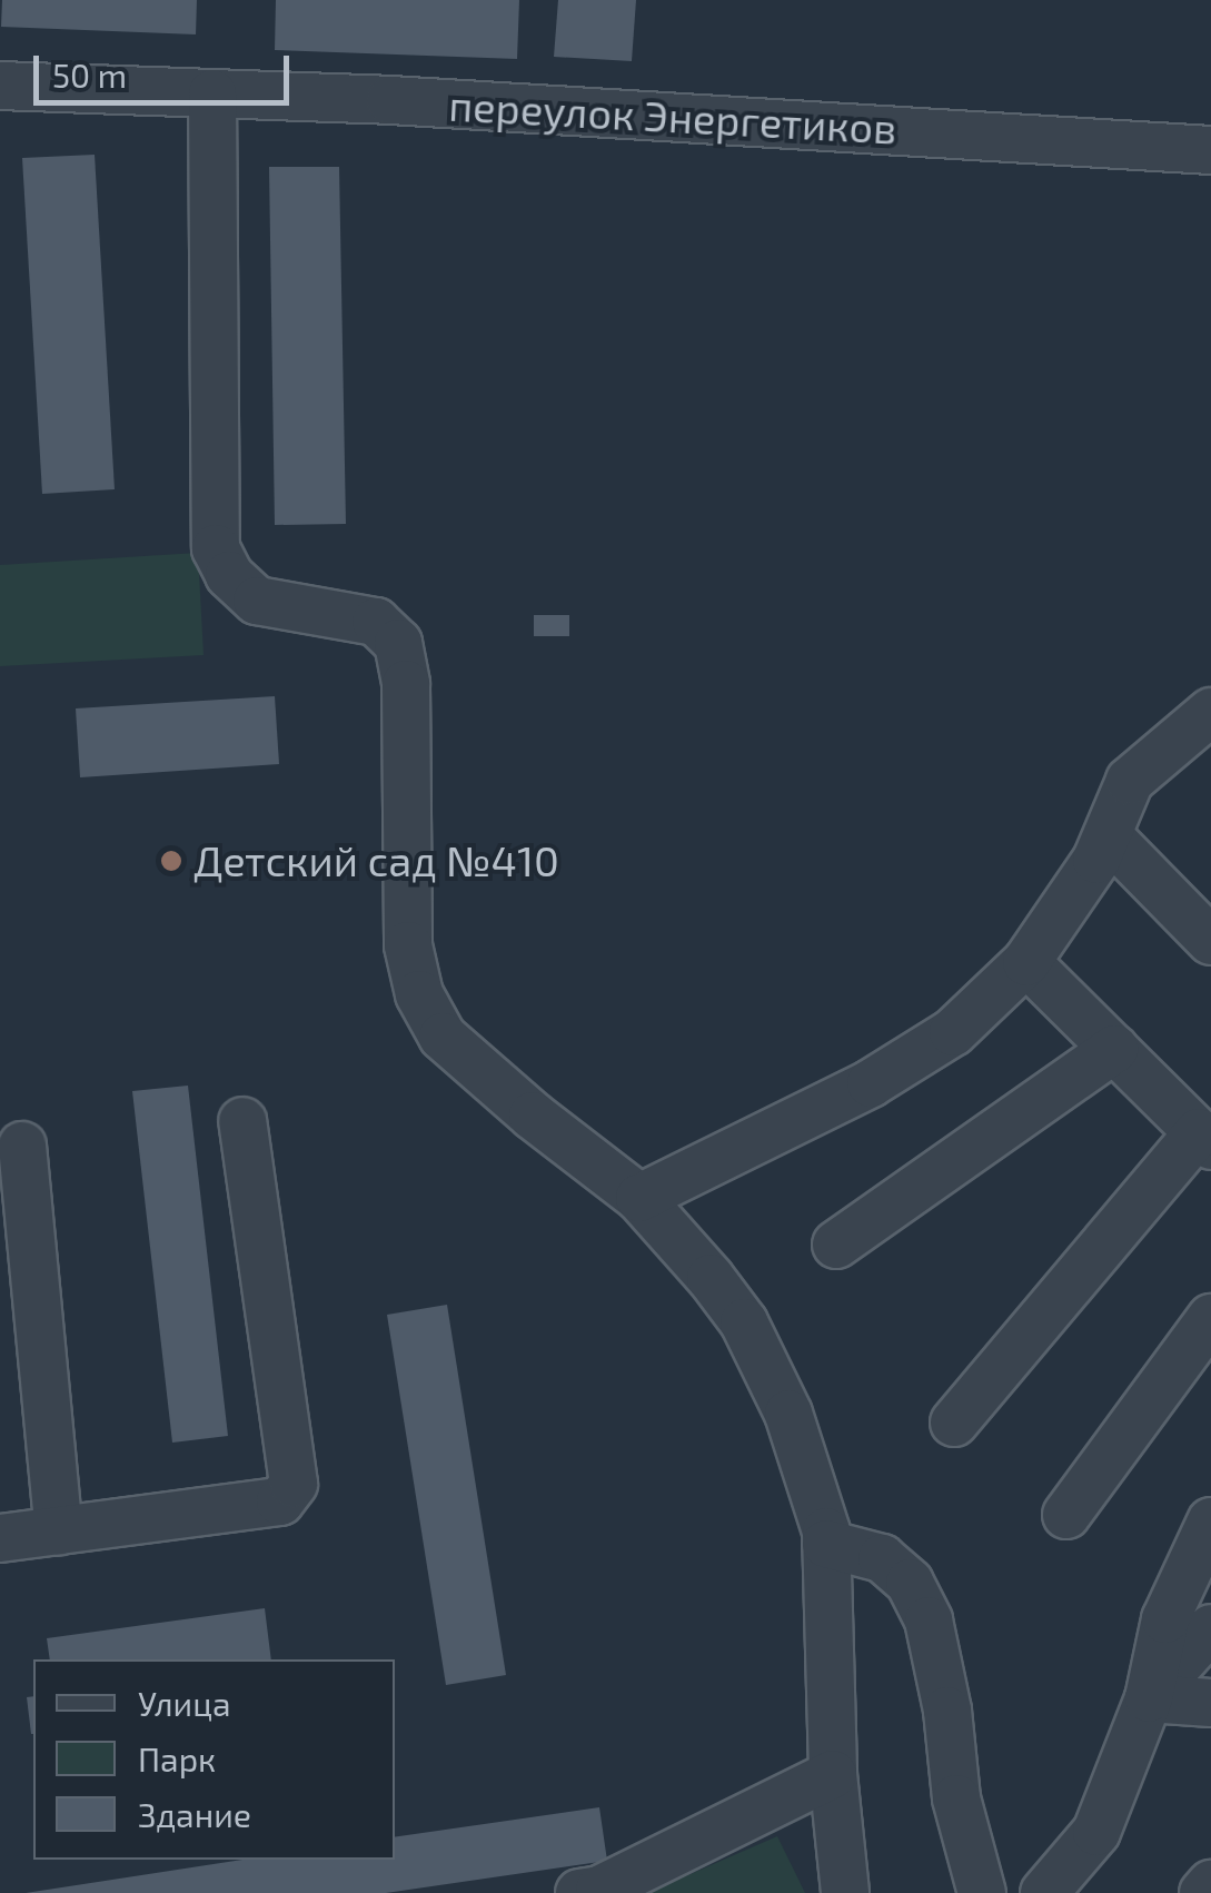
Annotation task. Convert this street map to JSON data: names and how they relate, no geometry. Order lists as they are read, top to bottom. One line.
{"streets":{"street":["переулок Энергетиков"]},"places":["Детский сад №410"],"legend":["Улица","Парк","Здание"],"scale_bar":"50 m"}
